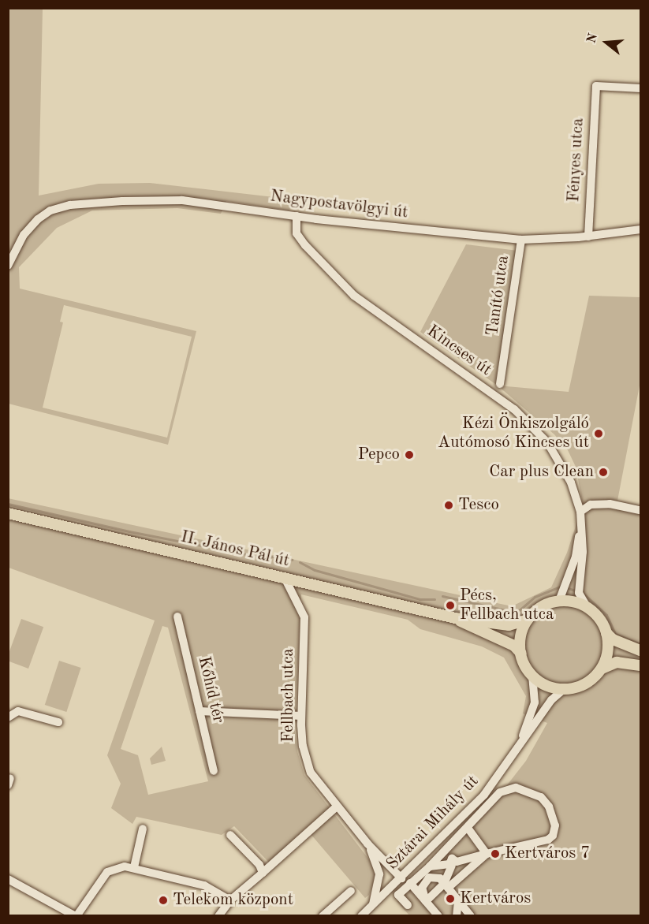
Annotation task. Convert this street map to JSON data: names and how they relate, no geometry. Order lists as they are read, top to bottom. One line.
{"streets":{"main road":["II. János Pál út"],"street":["Fényes utca","Nagypostavölgyi út","Tanító utca","Kincses út","Kőhíd tér","Fellbach utca","Sztárai Mihály út"]},"crossings":[["Fényes utca","Nagypostavölgyi út"],["Nagypostavölgyi út","Tanító utca"],["Nagypostavölgyi út","Kincses út"],["II. János Pál út","Fellbach utca"],["Fellbach utca","Sztárai Mihály út"]],"places":["Kézi Önkiszolgáló Autómosó Kincses út","Pepco","Car plus Clean","Tesco","Pécs, Fellbach utca","Kertváros 7","Kertváros","Telekom központ"],"north":"left"}
